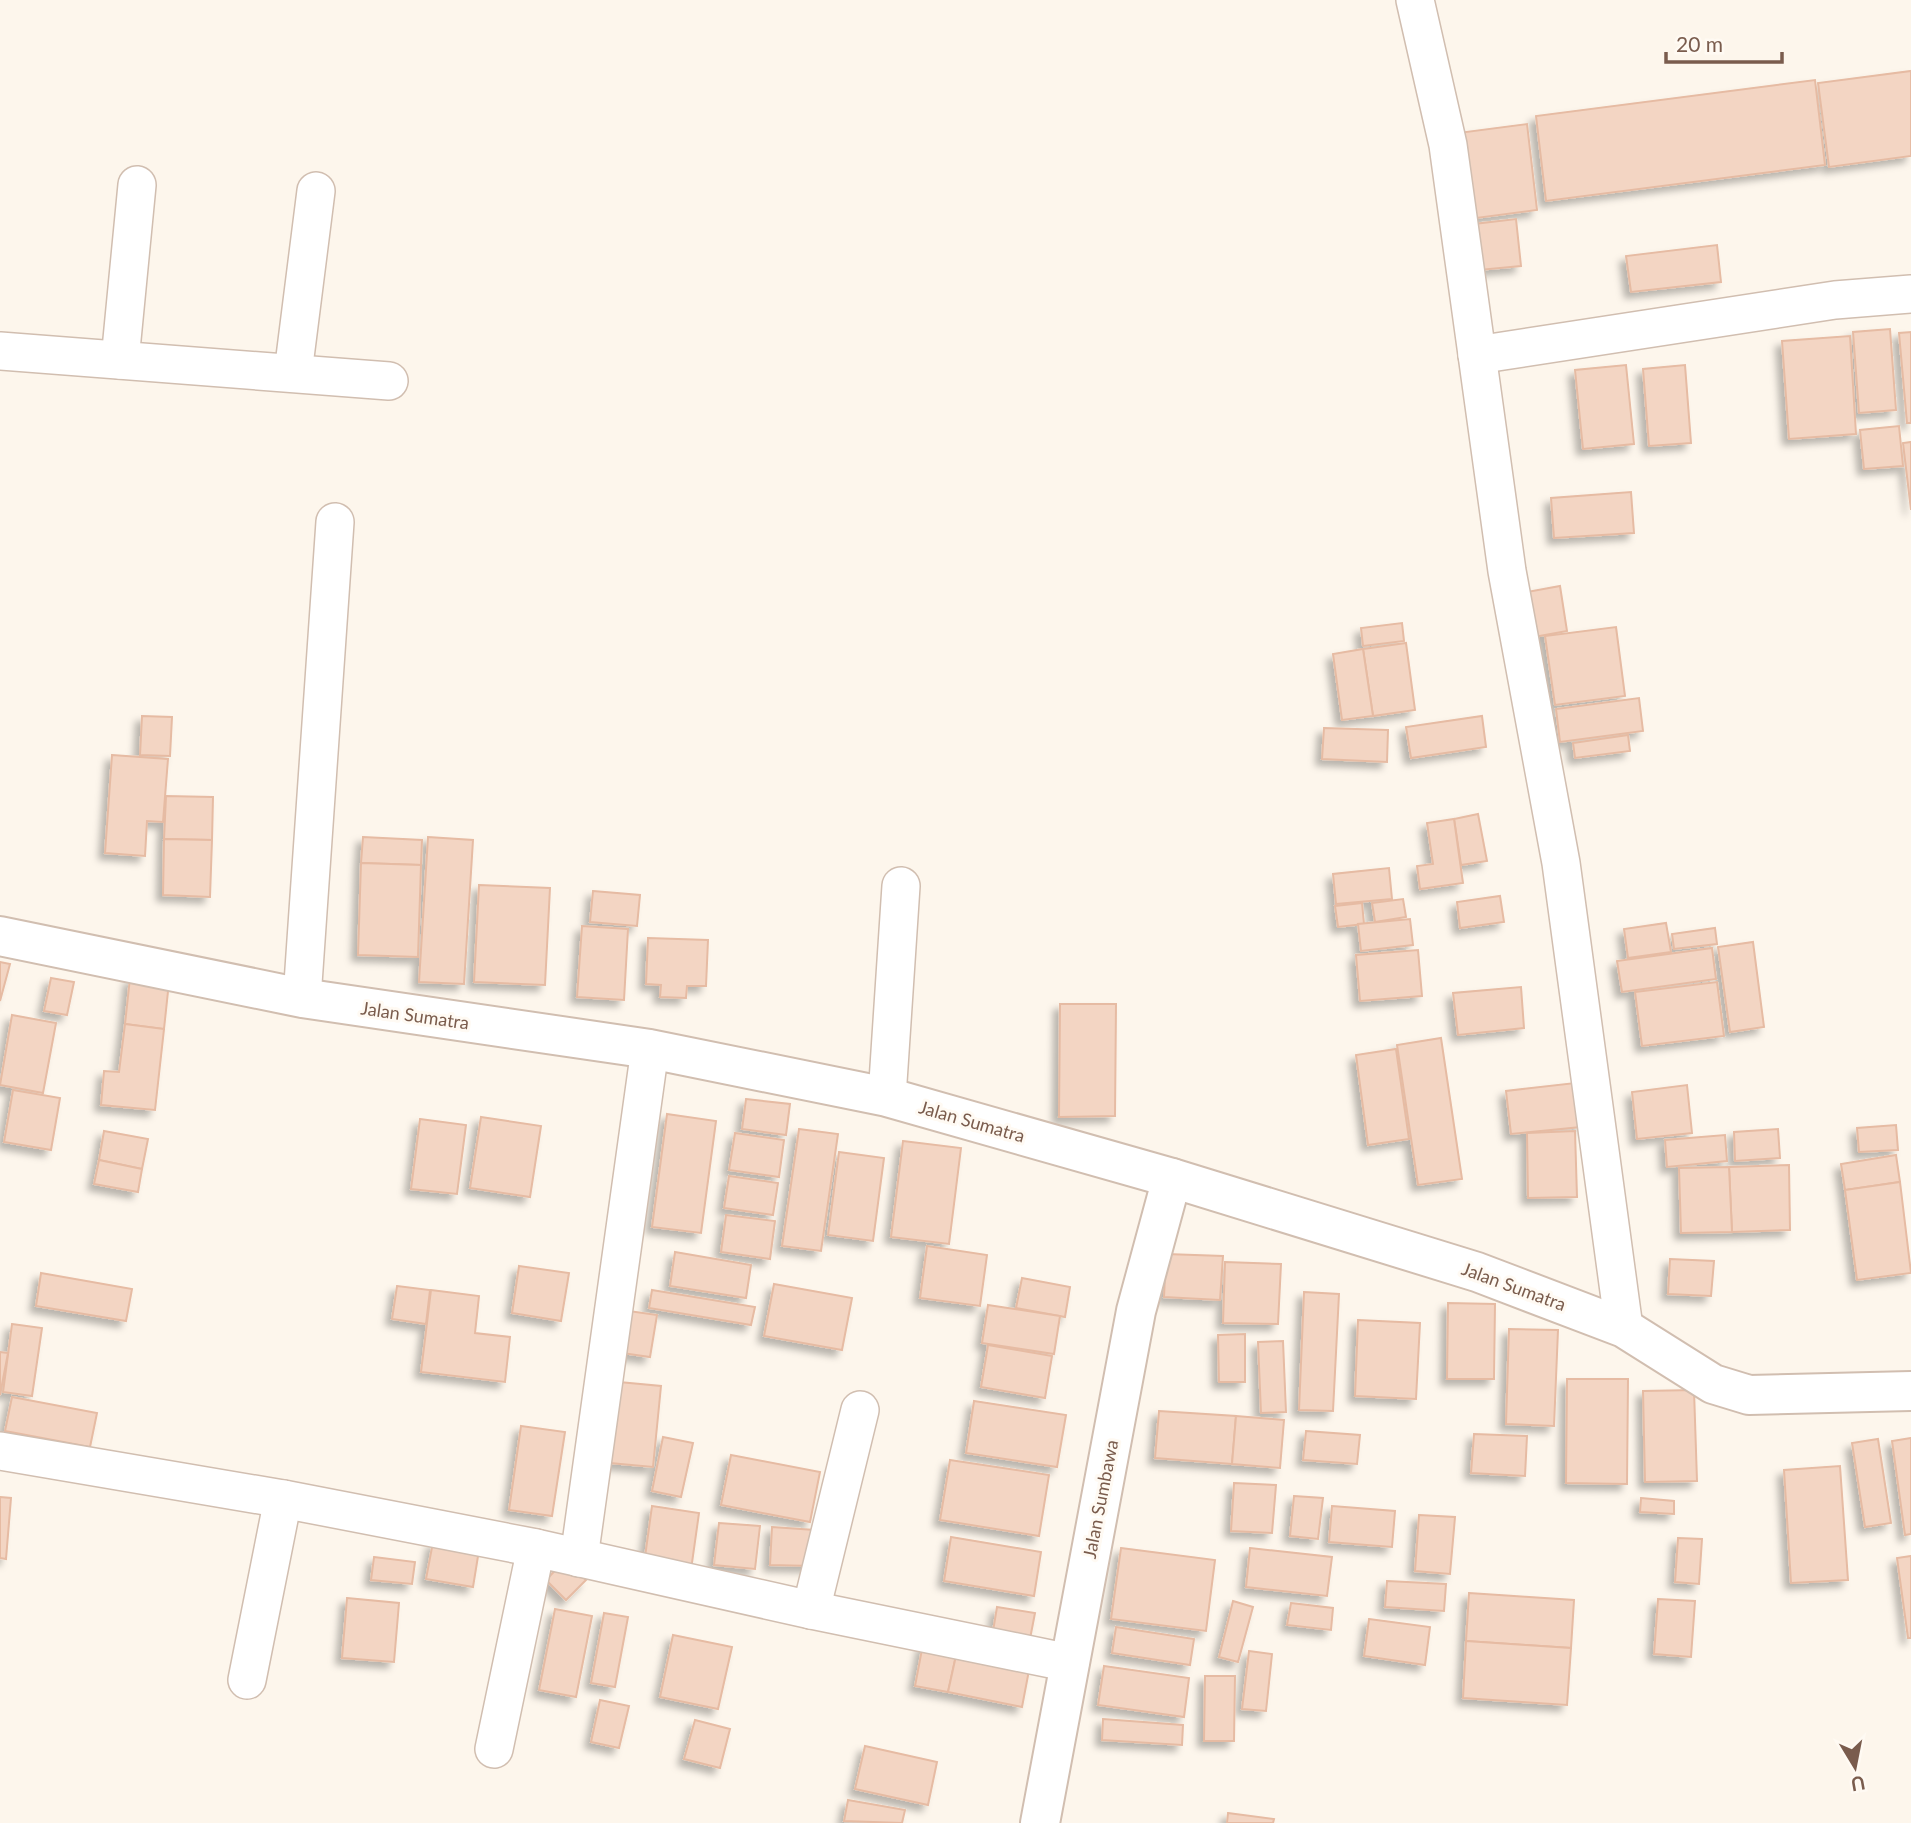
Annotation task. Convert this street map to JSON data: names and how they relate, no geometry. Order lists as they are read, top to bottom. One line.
{"streets":{"street":["Jalan Sumatra","Jalan Sumbawa"]},"crossings":[["Jalan Sumatra","Jalan Sumbawa"]],"scale_bar":"20 m","north":"bottom"}
